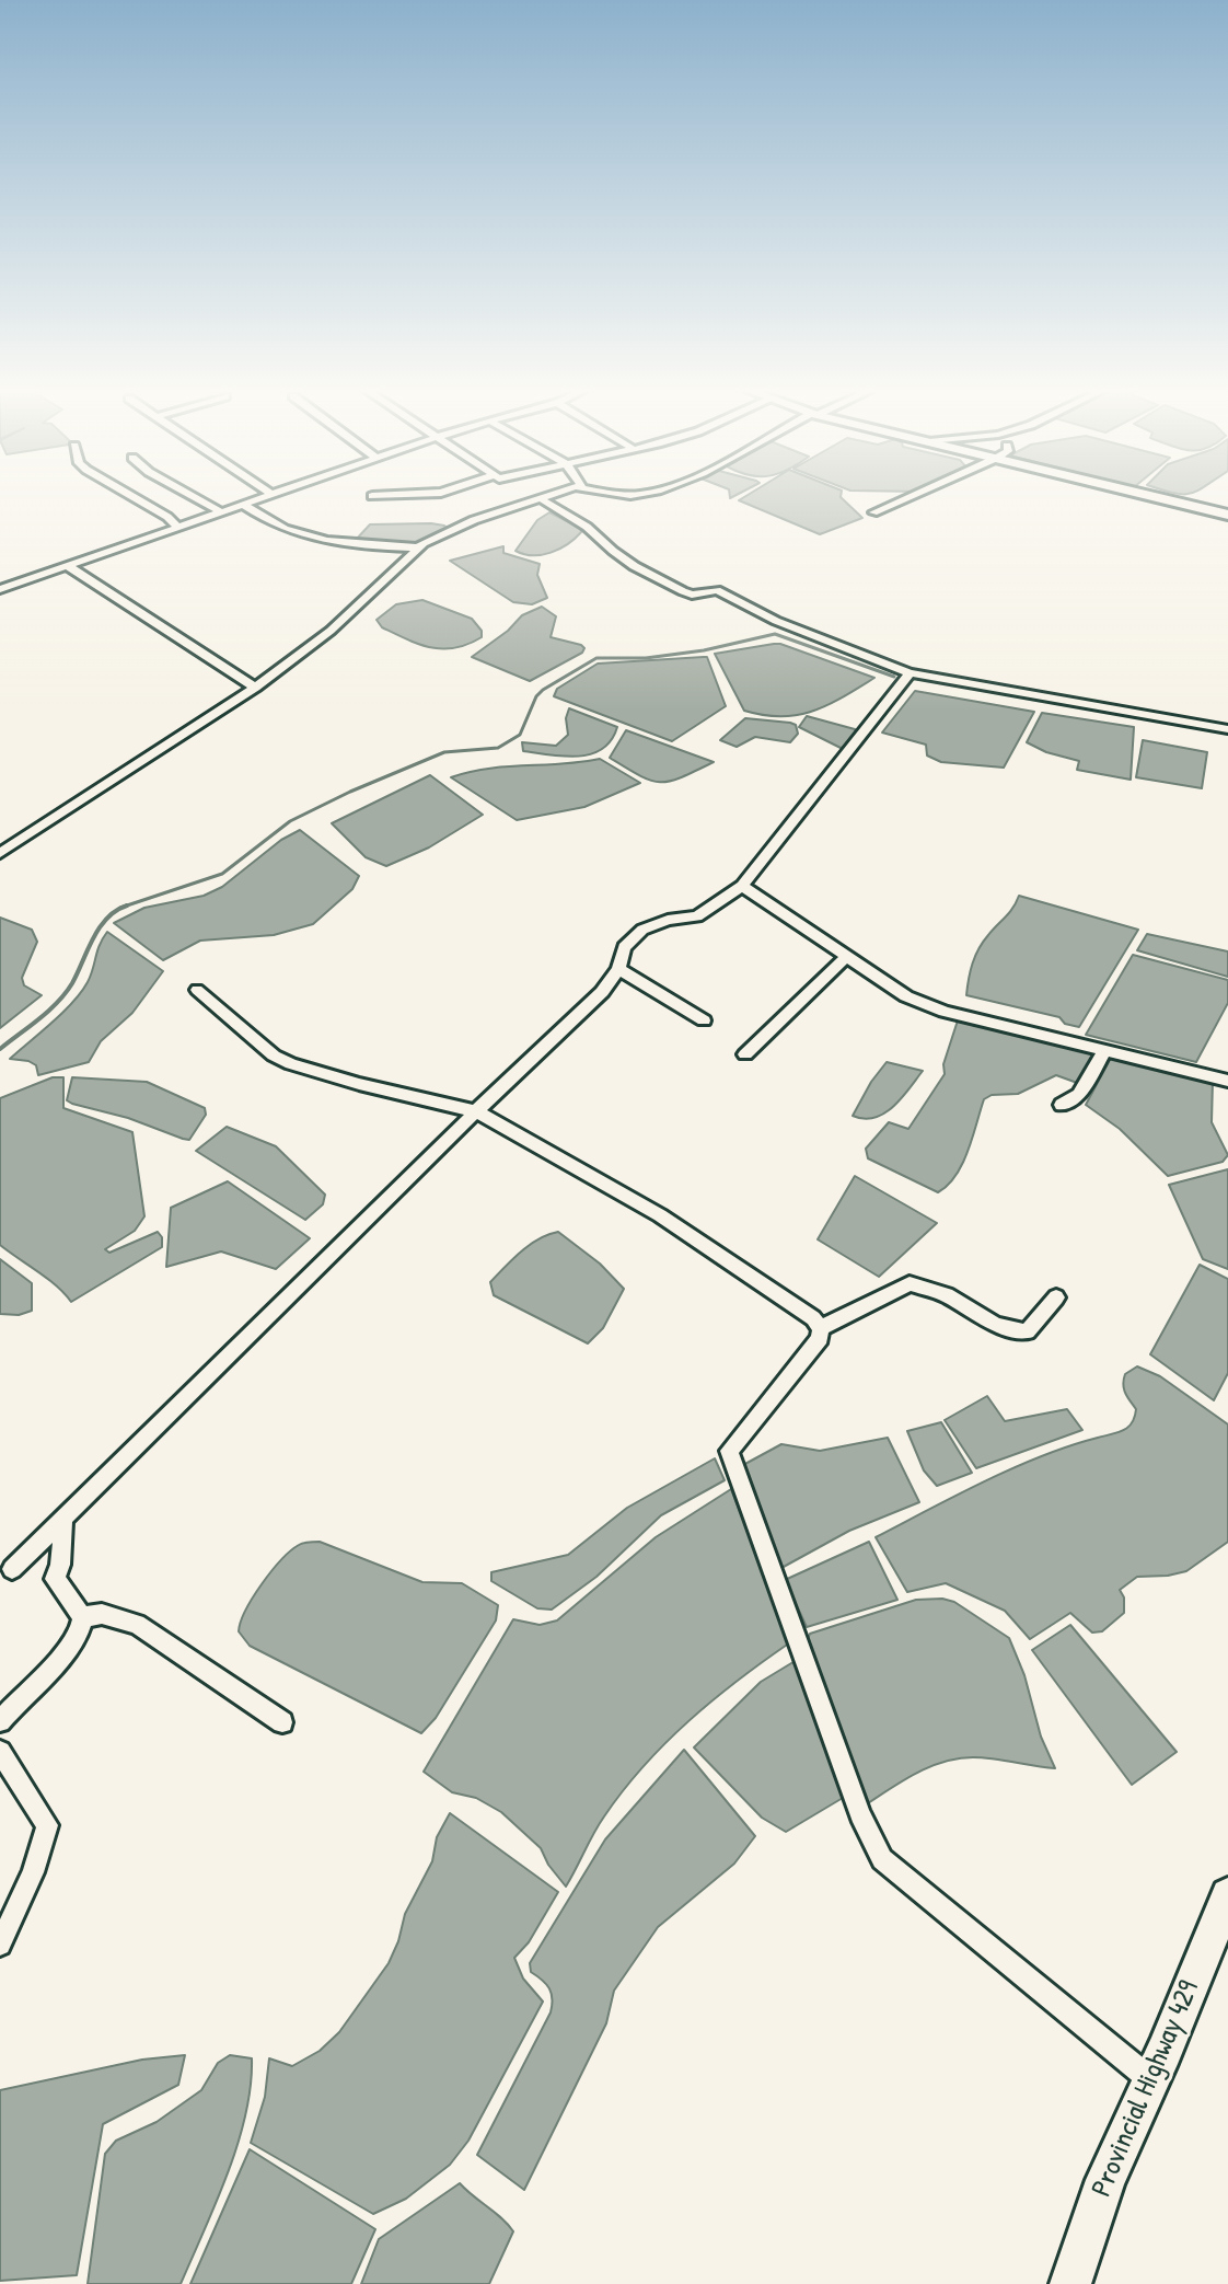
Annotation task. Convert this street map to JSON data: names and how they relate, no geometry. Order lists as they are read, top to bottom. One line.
{"streets":{"main road":["Provincial Highway 429"]}}
